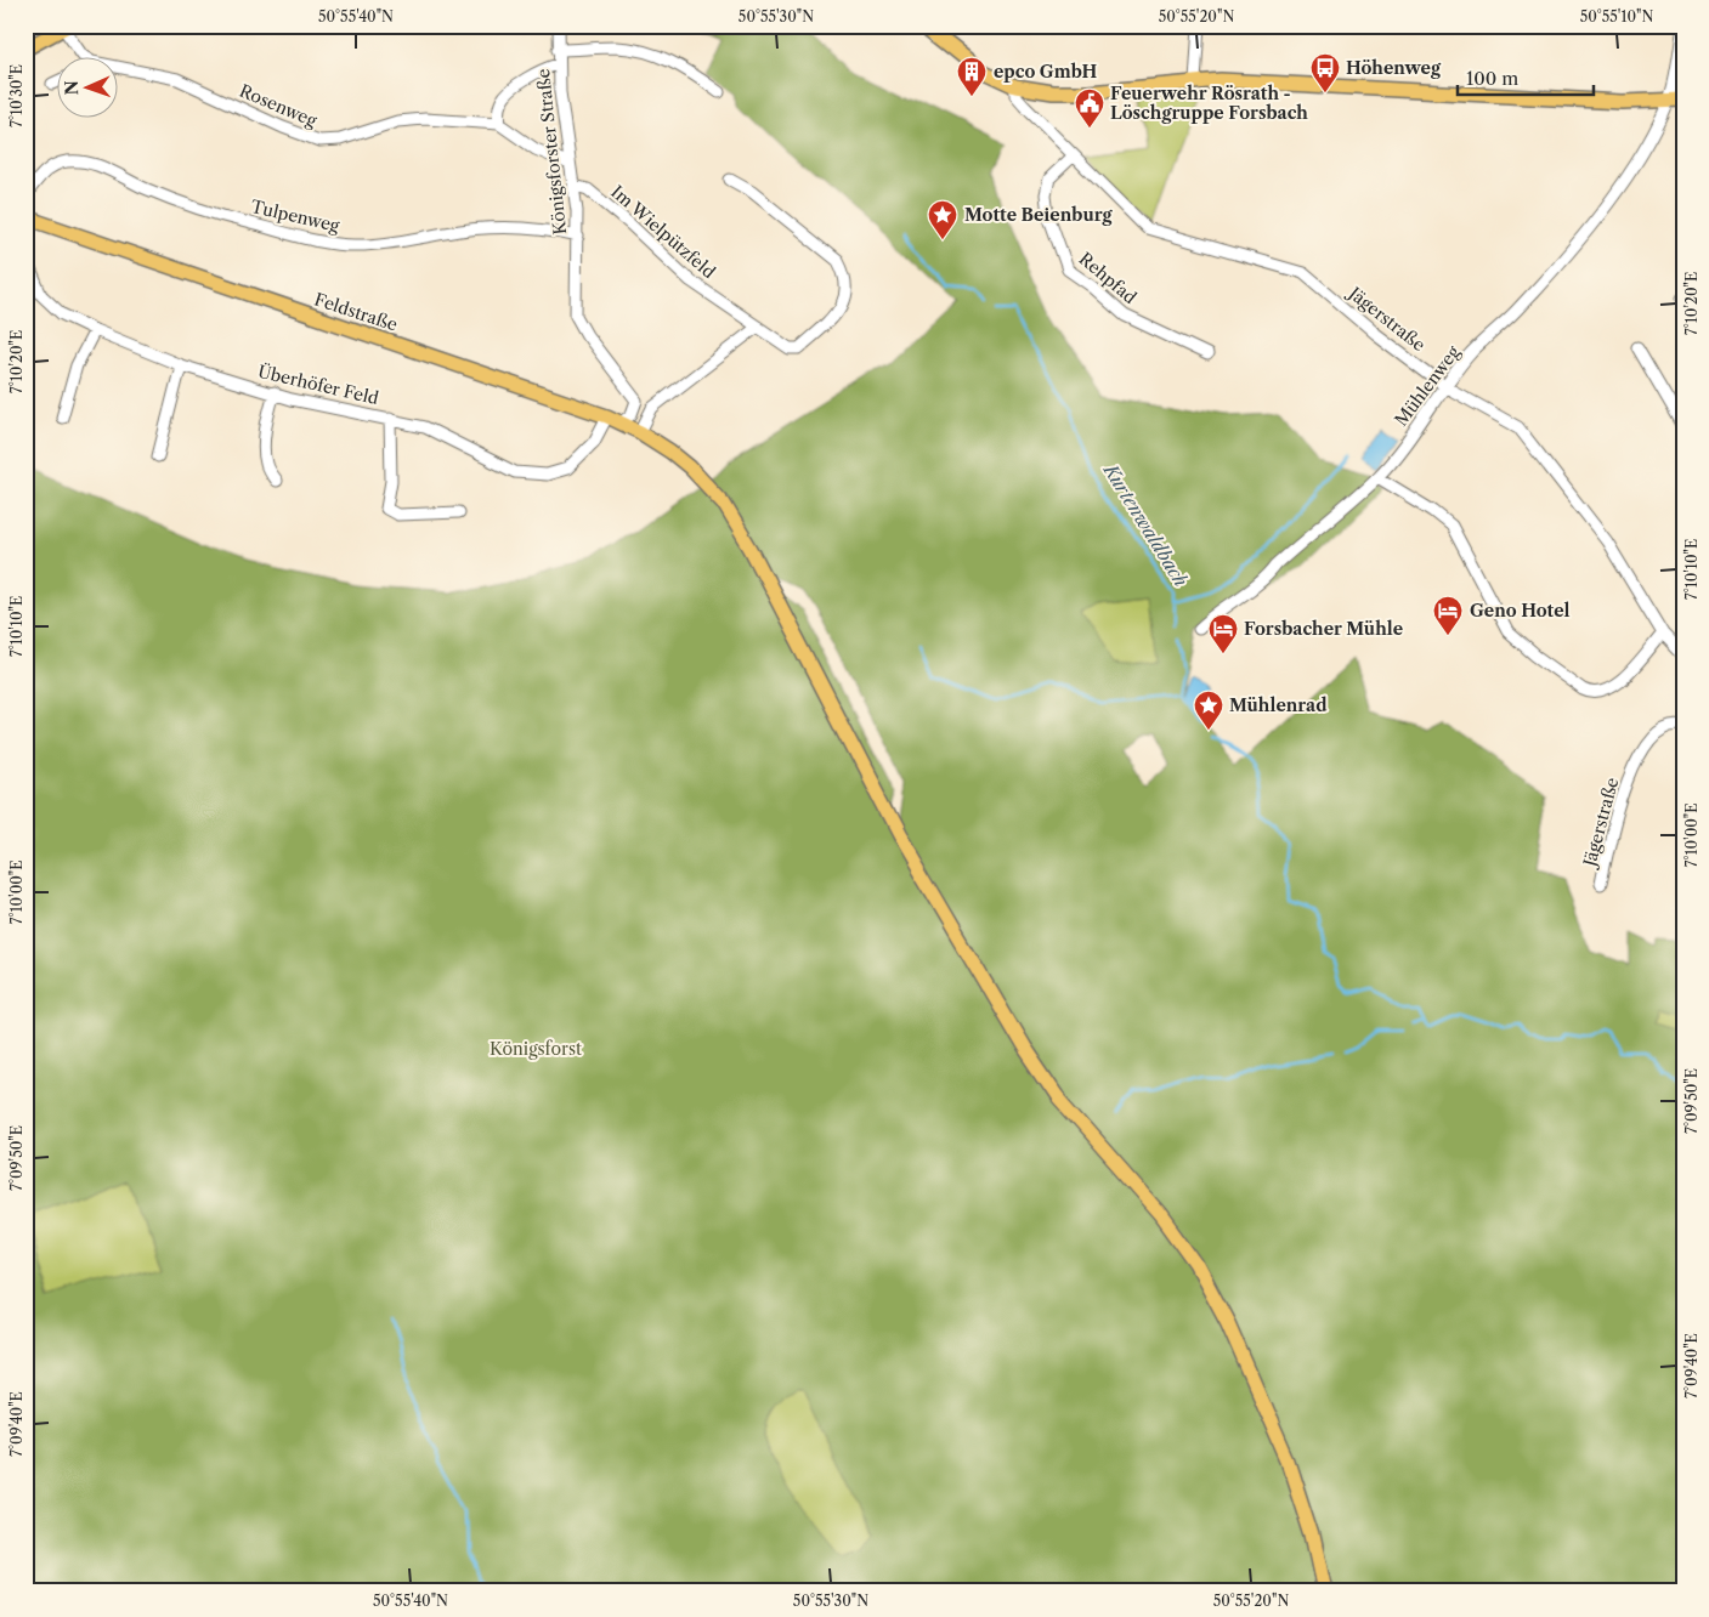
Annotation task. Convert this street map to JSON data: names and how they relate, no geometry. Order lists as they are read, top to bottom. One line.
{"streets":{"main road":["Feldstraße"],"street":["Rosenweg","Königsforster Straße","Tulpenweg","Im Wielpützfeld","Rehpfad","Jägerstraße","Überhöfer Feld","Mühlenweg"]},"crossings":[["Rosenweg","Königsforster Straße"],["Königsforster Straße","Tulpenweg"],["Königsforster Straße","Im Wielpützfeld"],["Rehpfad","Jägerstraße"],["Feldstraße","Überhöfer Feld"],["Jägerstraße","Mühlenweg"]],"water":["Kurtenwaldbach"],"parks":["Königsforst"],"places":{"bus stop":["Höhenweg"],"building":["epco GmbH"],"public building":["Feuerwehr Rösrath - Löschgruppe Forsbach"],"place":["Motte Beienburg","Mühlenrad"],"hotel":["Geno Hotel","Forsbacher Mühle"]},"scale_bar":"100 m","north":"left","coordinates":["50°55'40\"N","50°55'30\"N","50°55'20\"N","50°55'10\"N","7°10'30\"E","7°10'20\"E","7°10'10\"E","7°10'00\"E","7°09'50\"E","7°09'40\"E"]}
